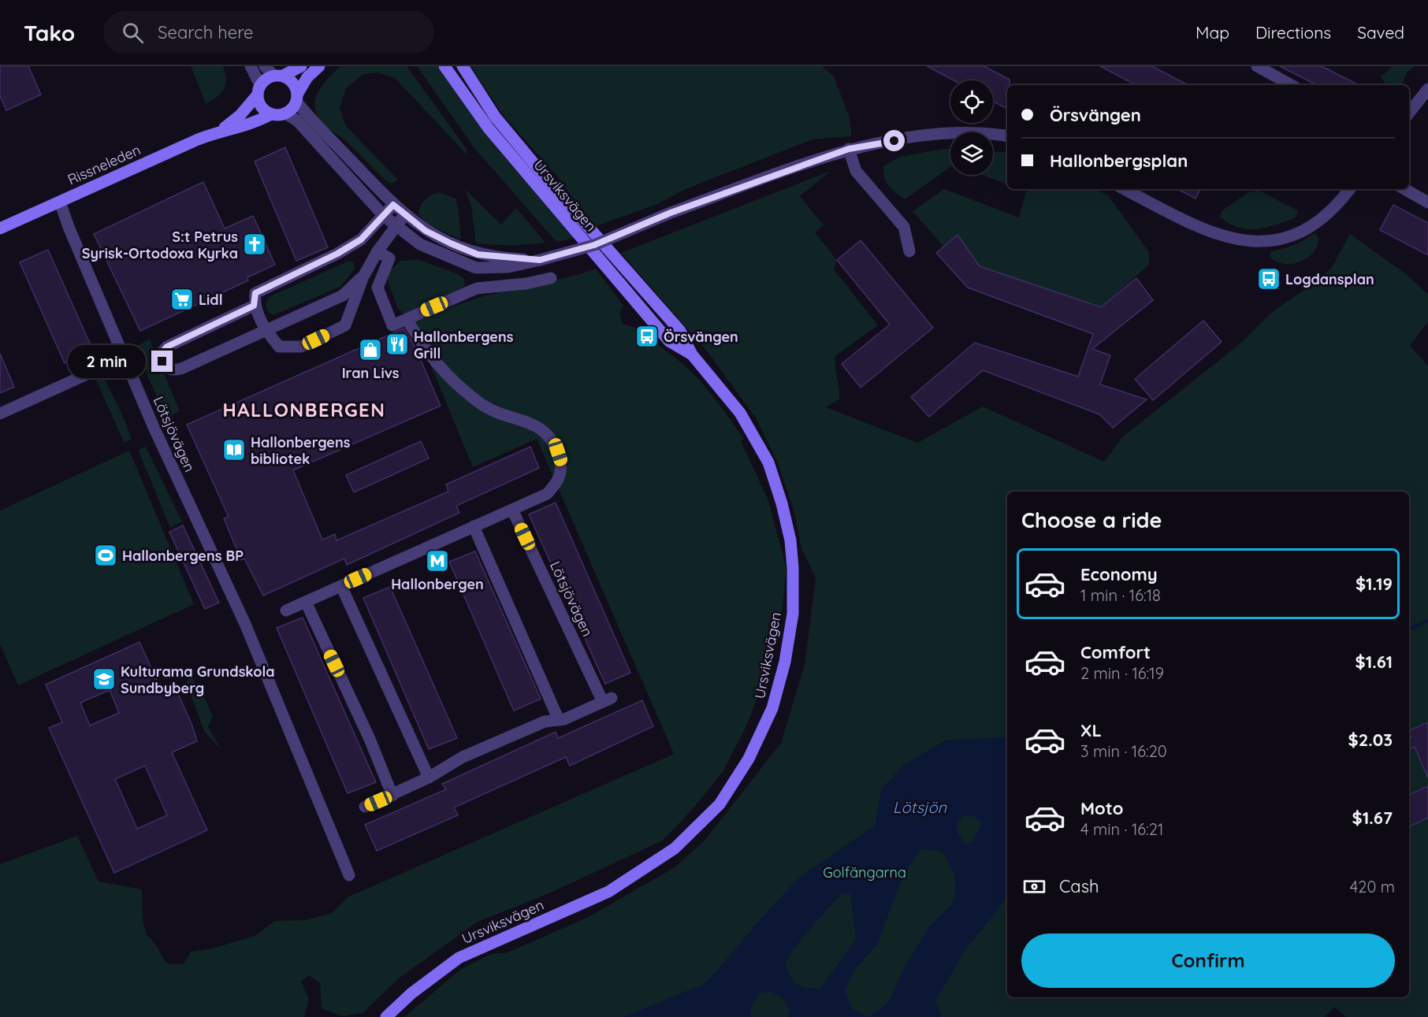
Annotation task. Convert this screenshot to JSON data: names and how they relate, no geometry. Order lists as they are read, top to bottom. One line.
{"streets":{"street":["Rissneleden","Ursviksvägen","Lötsjövägen"]},"crossings":[["Rissneleden","Lötsjövägen"]],"districts":["HALLONBERGEN"],"water":["Lötsjön"],"parks":["Golfängarna"],"places":{"church":["S:t Petrus Syrisk-Ortodoxa Kyrka"],"bus stop":["Logdansplan","Örsvängen"],"supermarket":["Lidl"],"restaurant":["Hallonbergens Grill"],"shop":["Iran Livs"],"library":["Hallonbergens bibliotek"],"sports":["Hallonbergens BP"],"metro station":["Hallonbergen"],"school or university":["Kulturama Grundskola Sundbyberg"]},"page":{"header":"Tako","search":"Search here","nav":["Map","Directions","Saved"],"banner":["Örsvängen","Hallonbergsplan"],"bubble":"2 min","heading":"Choose a ride","list":[{"name":"Economy","note":"1 min · 16:18","value":"$1.19"},{"name":"Comfort","note":"2 min · 16:19","value":"$1.61"},{"name":"XL","note":"3 min · 16:20","value":"$2.03"},{"name":"Moto","note":"4 min · 16:21","value":"$1.67"}],"pay":["Cash","420 m"],"buttons":"Confirm"}}
